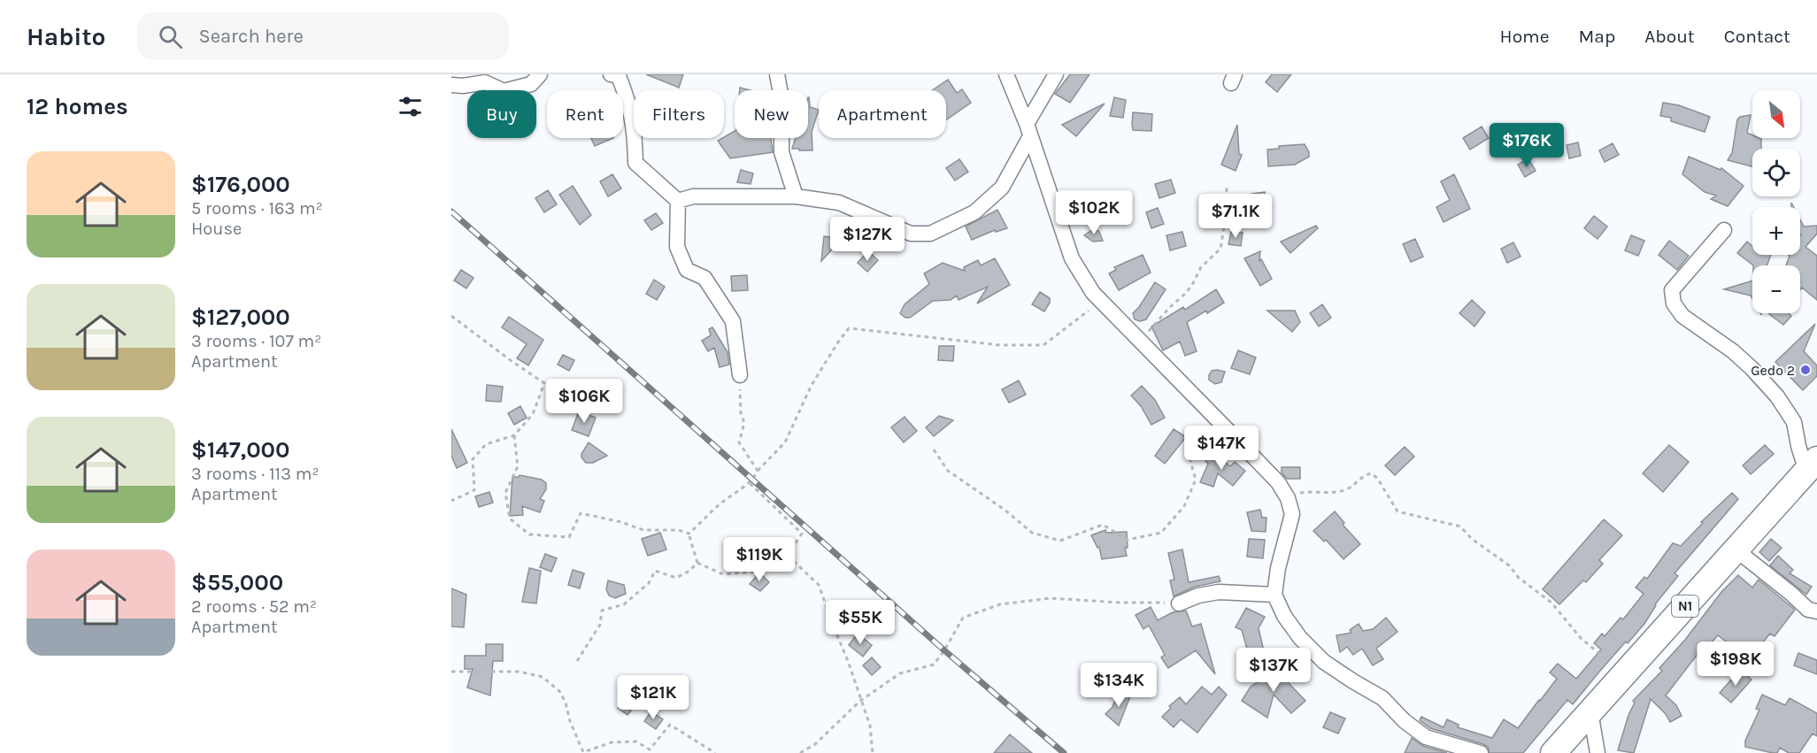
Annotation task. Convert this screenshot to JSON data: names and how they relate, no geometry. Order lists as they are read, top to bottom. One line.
{"streets":{"highway":["N1"]},"places":["Gedo 2"],"north":"bottom right","page":{"header":"Habito","search":"Search here","nav":["Home","Map","About","Contact"],"heading":"12 homes","map_buttons":["+","−"],"chip":["Buy","Rent","Filters","New","Apartment"],"price":["$176K","$102K","$71.1K","$127K","$106K","$147K","$119K","$55K","$198K","$137K","$134K","$121K"],"list":[{"name":"$176,000","note":"5 rooms · 163 m² · House"},{"name":"$127,000","note":"3 rooms · 107 m² · Apartment"},{"name":"$147,000","note":"3 rooms · 113 m² · Apartment"},{"name":"$55,000","note":"2 rooms · 52 m² · Apartment"}]}}
